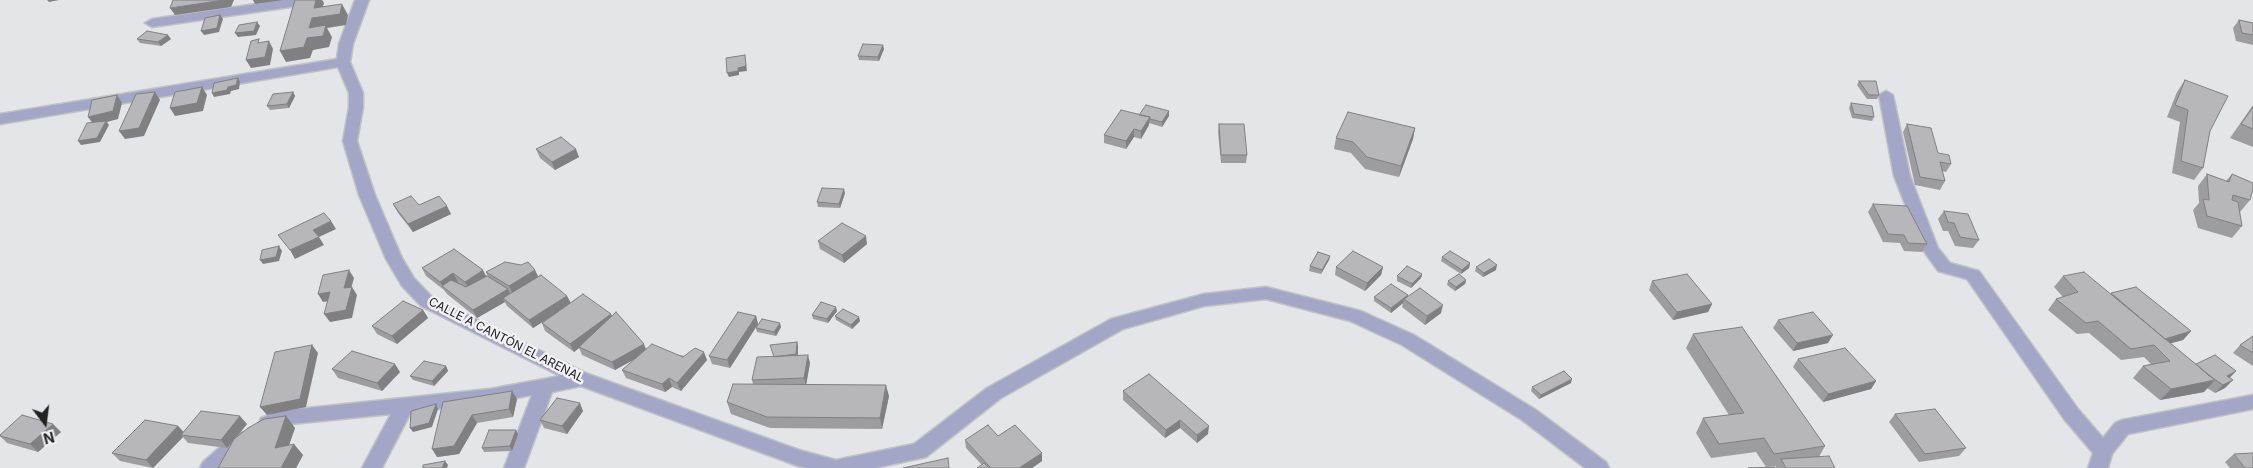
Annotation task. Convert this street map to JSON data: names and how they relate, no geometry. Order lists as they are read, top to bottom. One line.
{"streets":{"street":["CALLE A CANTÓN EL ARENAL"]},"north":"bottom"}
